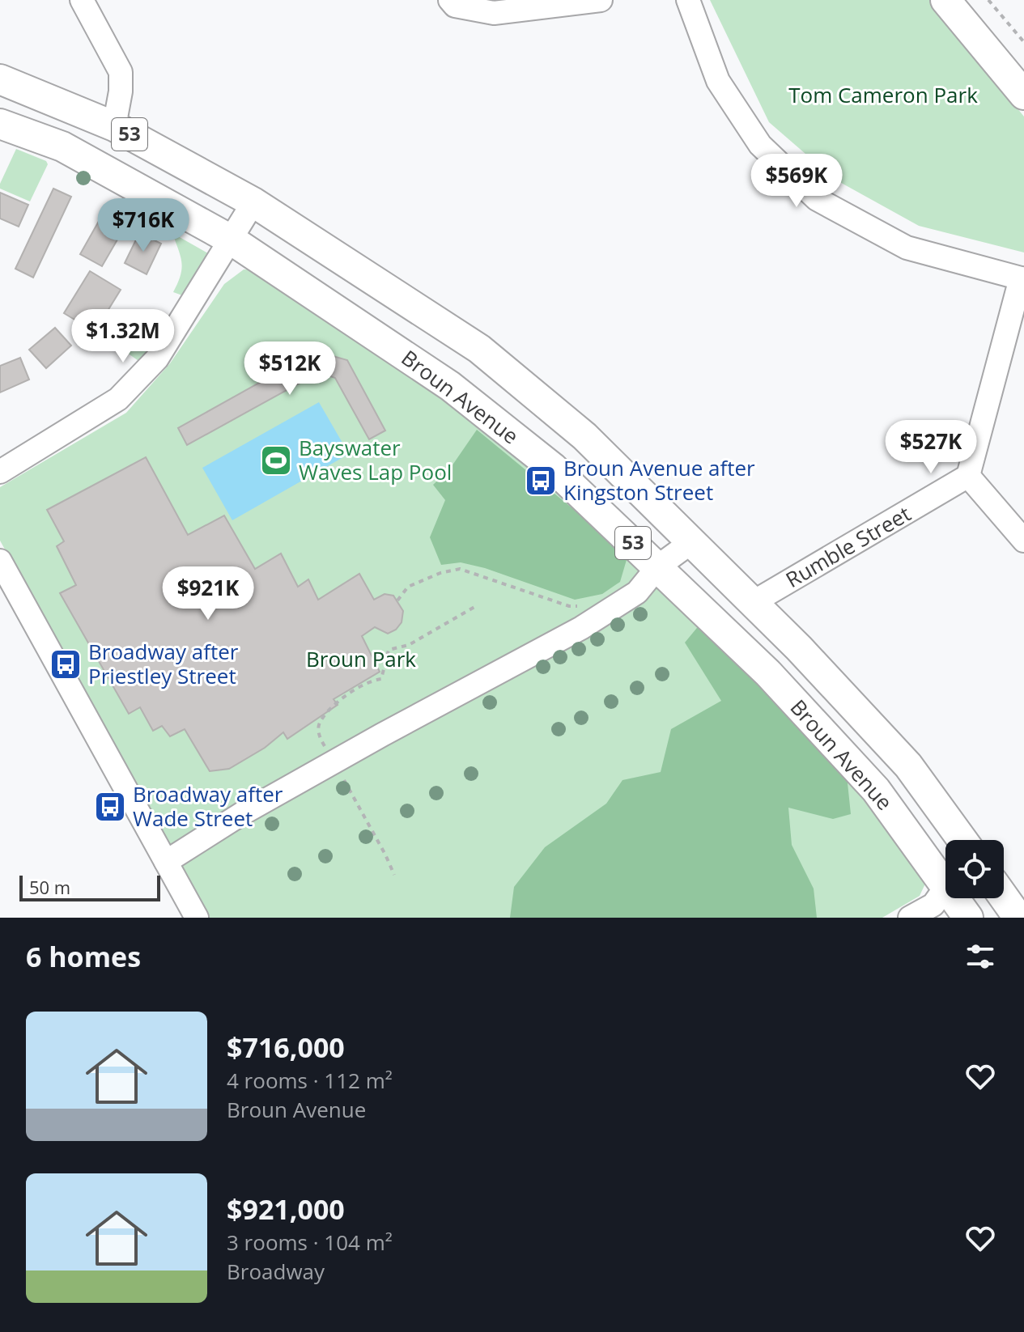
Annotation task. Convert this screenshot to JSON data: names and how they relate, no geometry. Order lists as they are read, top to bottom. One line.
{"streets":{"main road":["53","Broun Avenue"],"street":["Rumble Street"]},"crossings":[["Broun Avenue","Rumble Street"]],"parks":["Tom Cameron Park","Broun Park"],"places":{"sports":["Bayswater Waves Lap Pool"],"bus stop":["Broun Avenue after Kingston Street","Broadway after Priestley Street","Broadway after Wade Street"]},"scale_bar":"50 m","page":{"price":["$569K","$716K","$1.32M","$512K","$527K","$921K"],"scale":"50 m","heading":"6 homes","list":[{"name":"$716,000","note":"4 rooms · 112 m² · Broun Avenue"},{"name":"$921,000","note":"3 rooms · 104 m² · Broadway"}]}}
